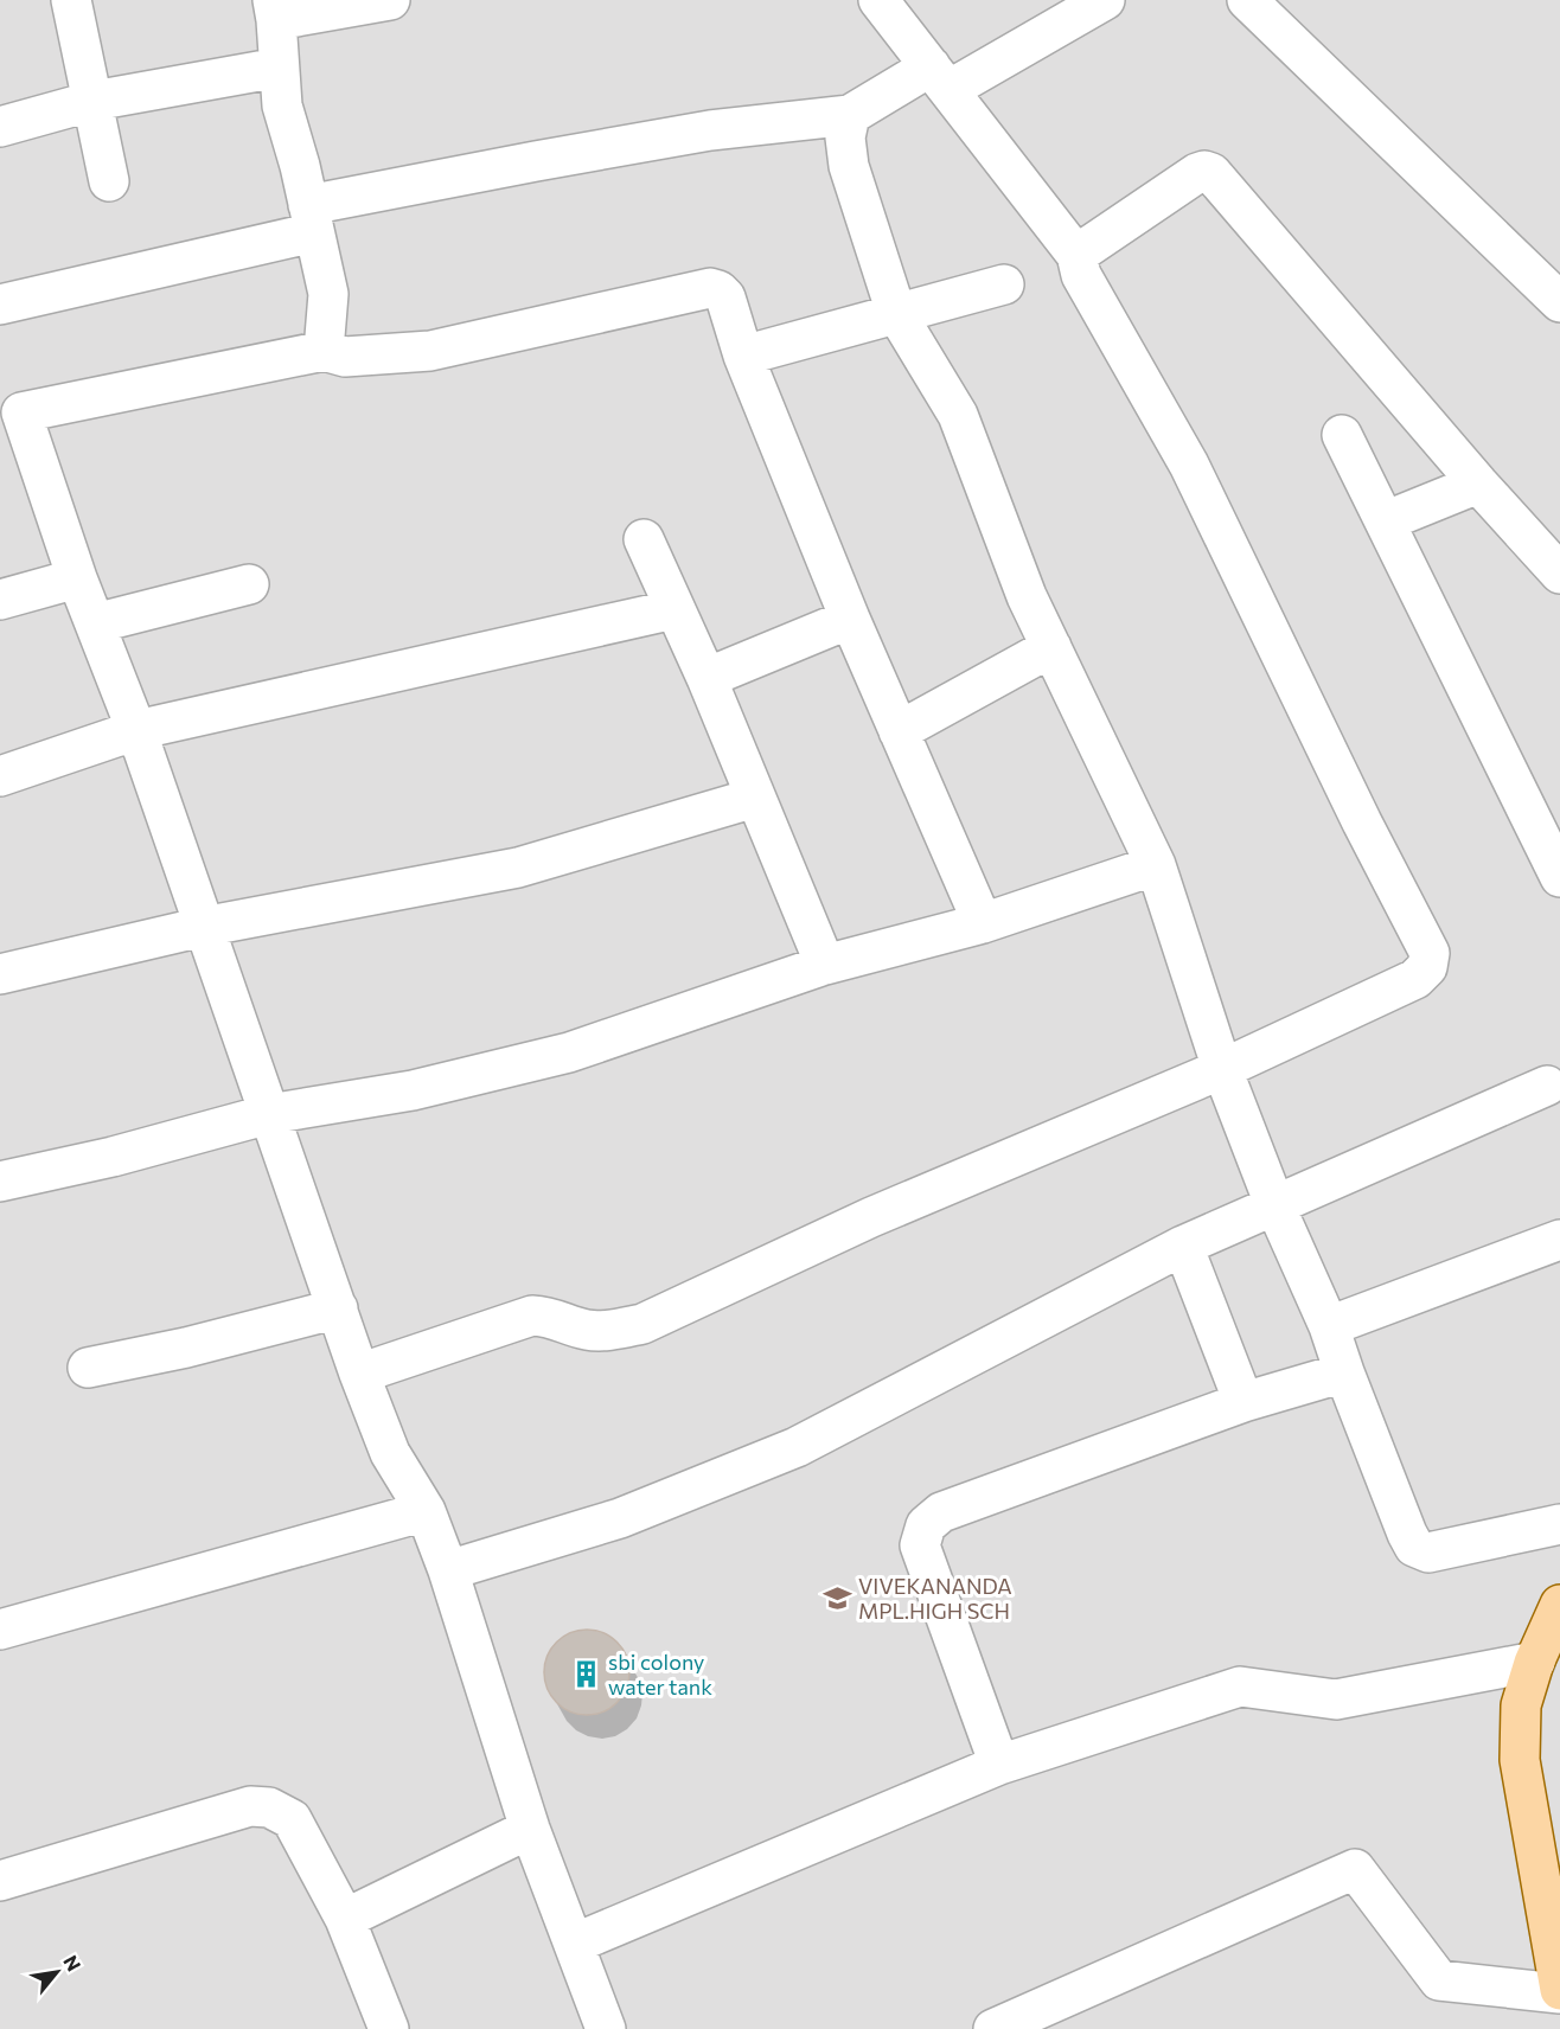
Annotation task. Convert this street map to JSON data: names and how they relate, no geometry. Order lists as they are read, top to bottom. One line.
{"places":{"school or university":["VIVEKANANDA MPL.HIGH SCH"],"building":["sbi colony water tank"]},"north":"top right"}
